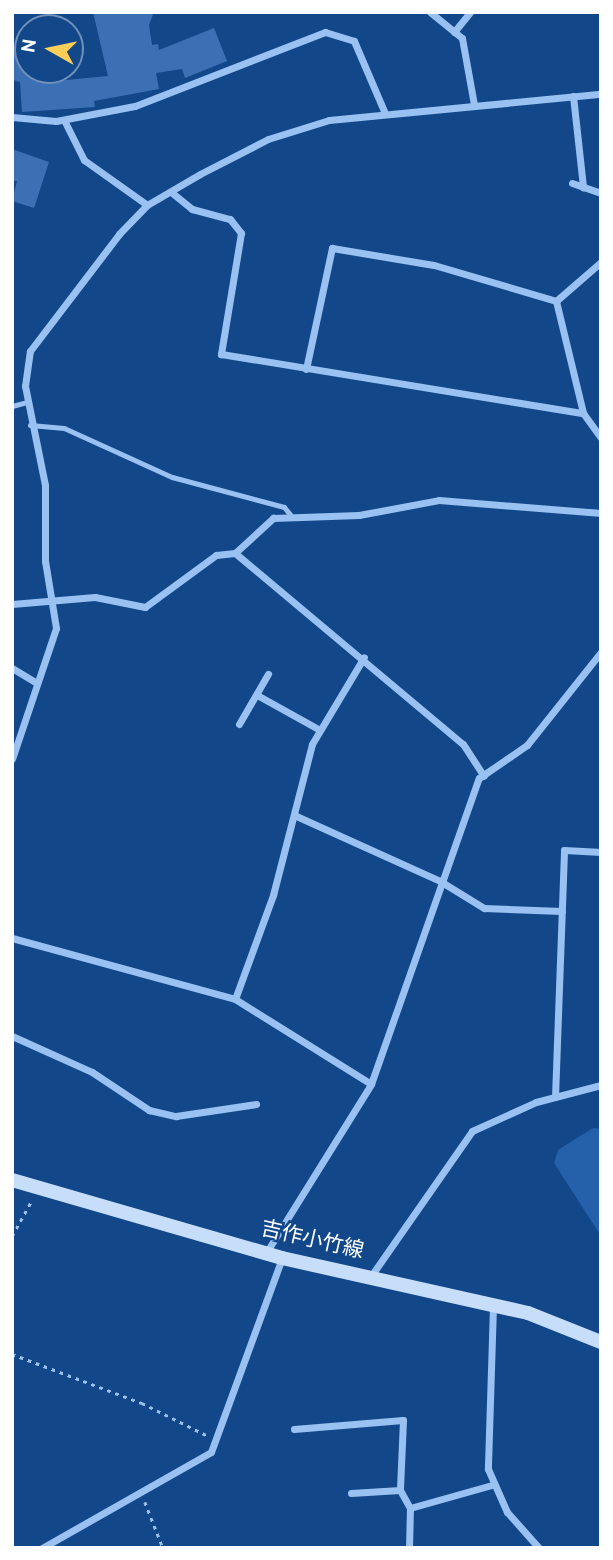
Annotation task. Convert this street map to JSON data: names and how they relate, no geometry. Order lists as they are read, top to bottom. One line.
{"streets":{"main road":["吉作小竹線"]},"north":"left"}
